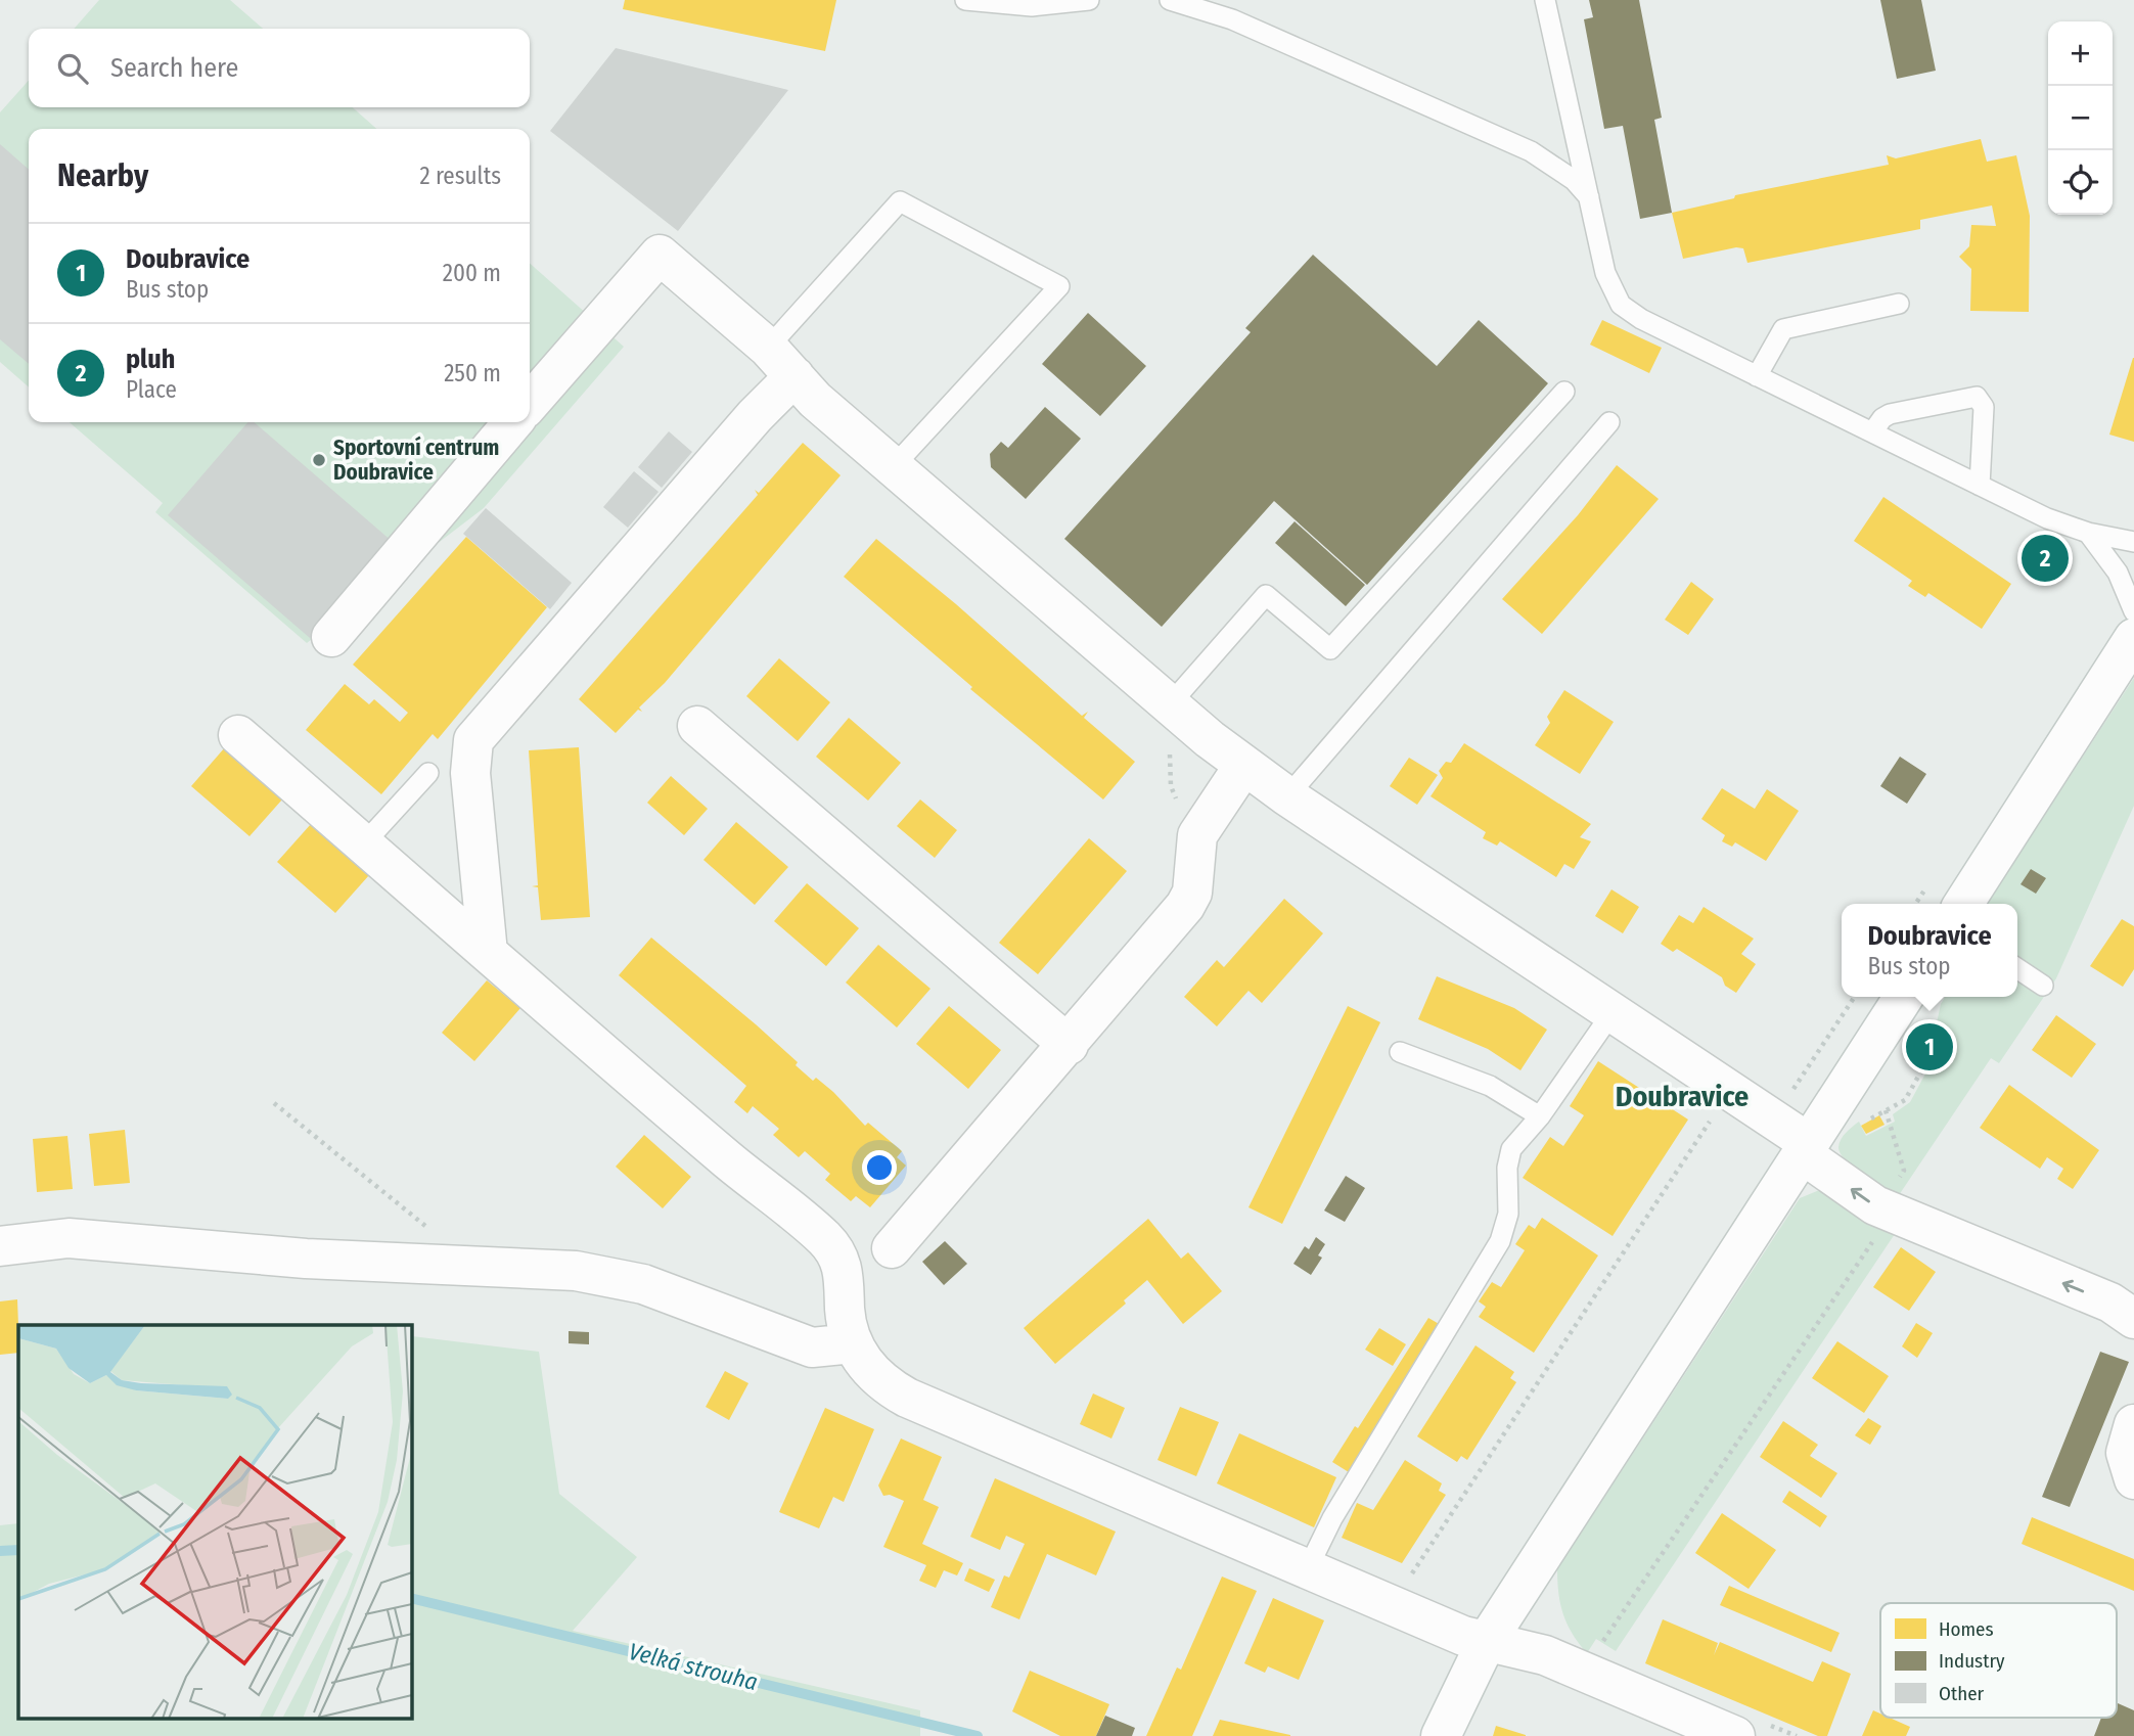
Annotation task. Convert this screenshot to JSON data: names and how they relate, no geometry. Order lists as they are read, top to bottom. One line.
{"districts":["Doubravice"],"water":["Velká strouha"],"places":["Sportovní centrum Doubravice"],"legend":["Homes","Industry","Other"],"page":{"map_buttons":["+","−"],"search":"Search here","heading":["Nearby","2 results"],"list":[{"mark":"1","name":"Doubravice","note":"Bus stop","value":"200 m"},{"mark":"2","name":"pluh","note":"Place","value":"250 m"}],"pins":["2","1"],"popup":["Doubravice","Bus stop"]}}
